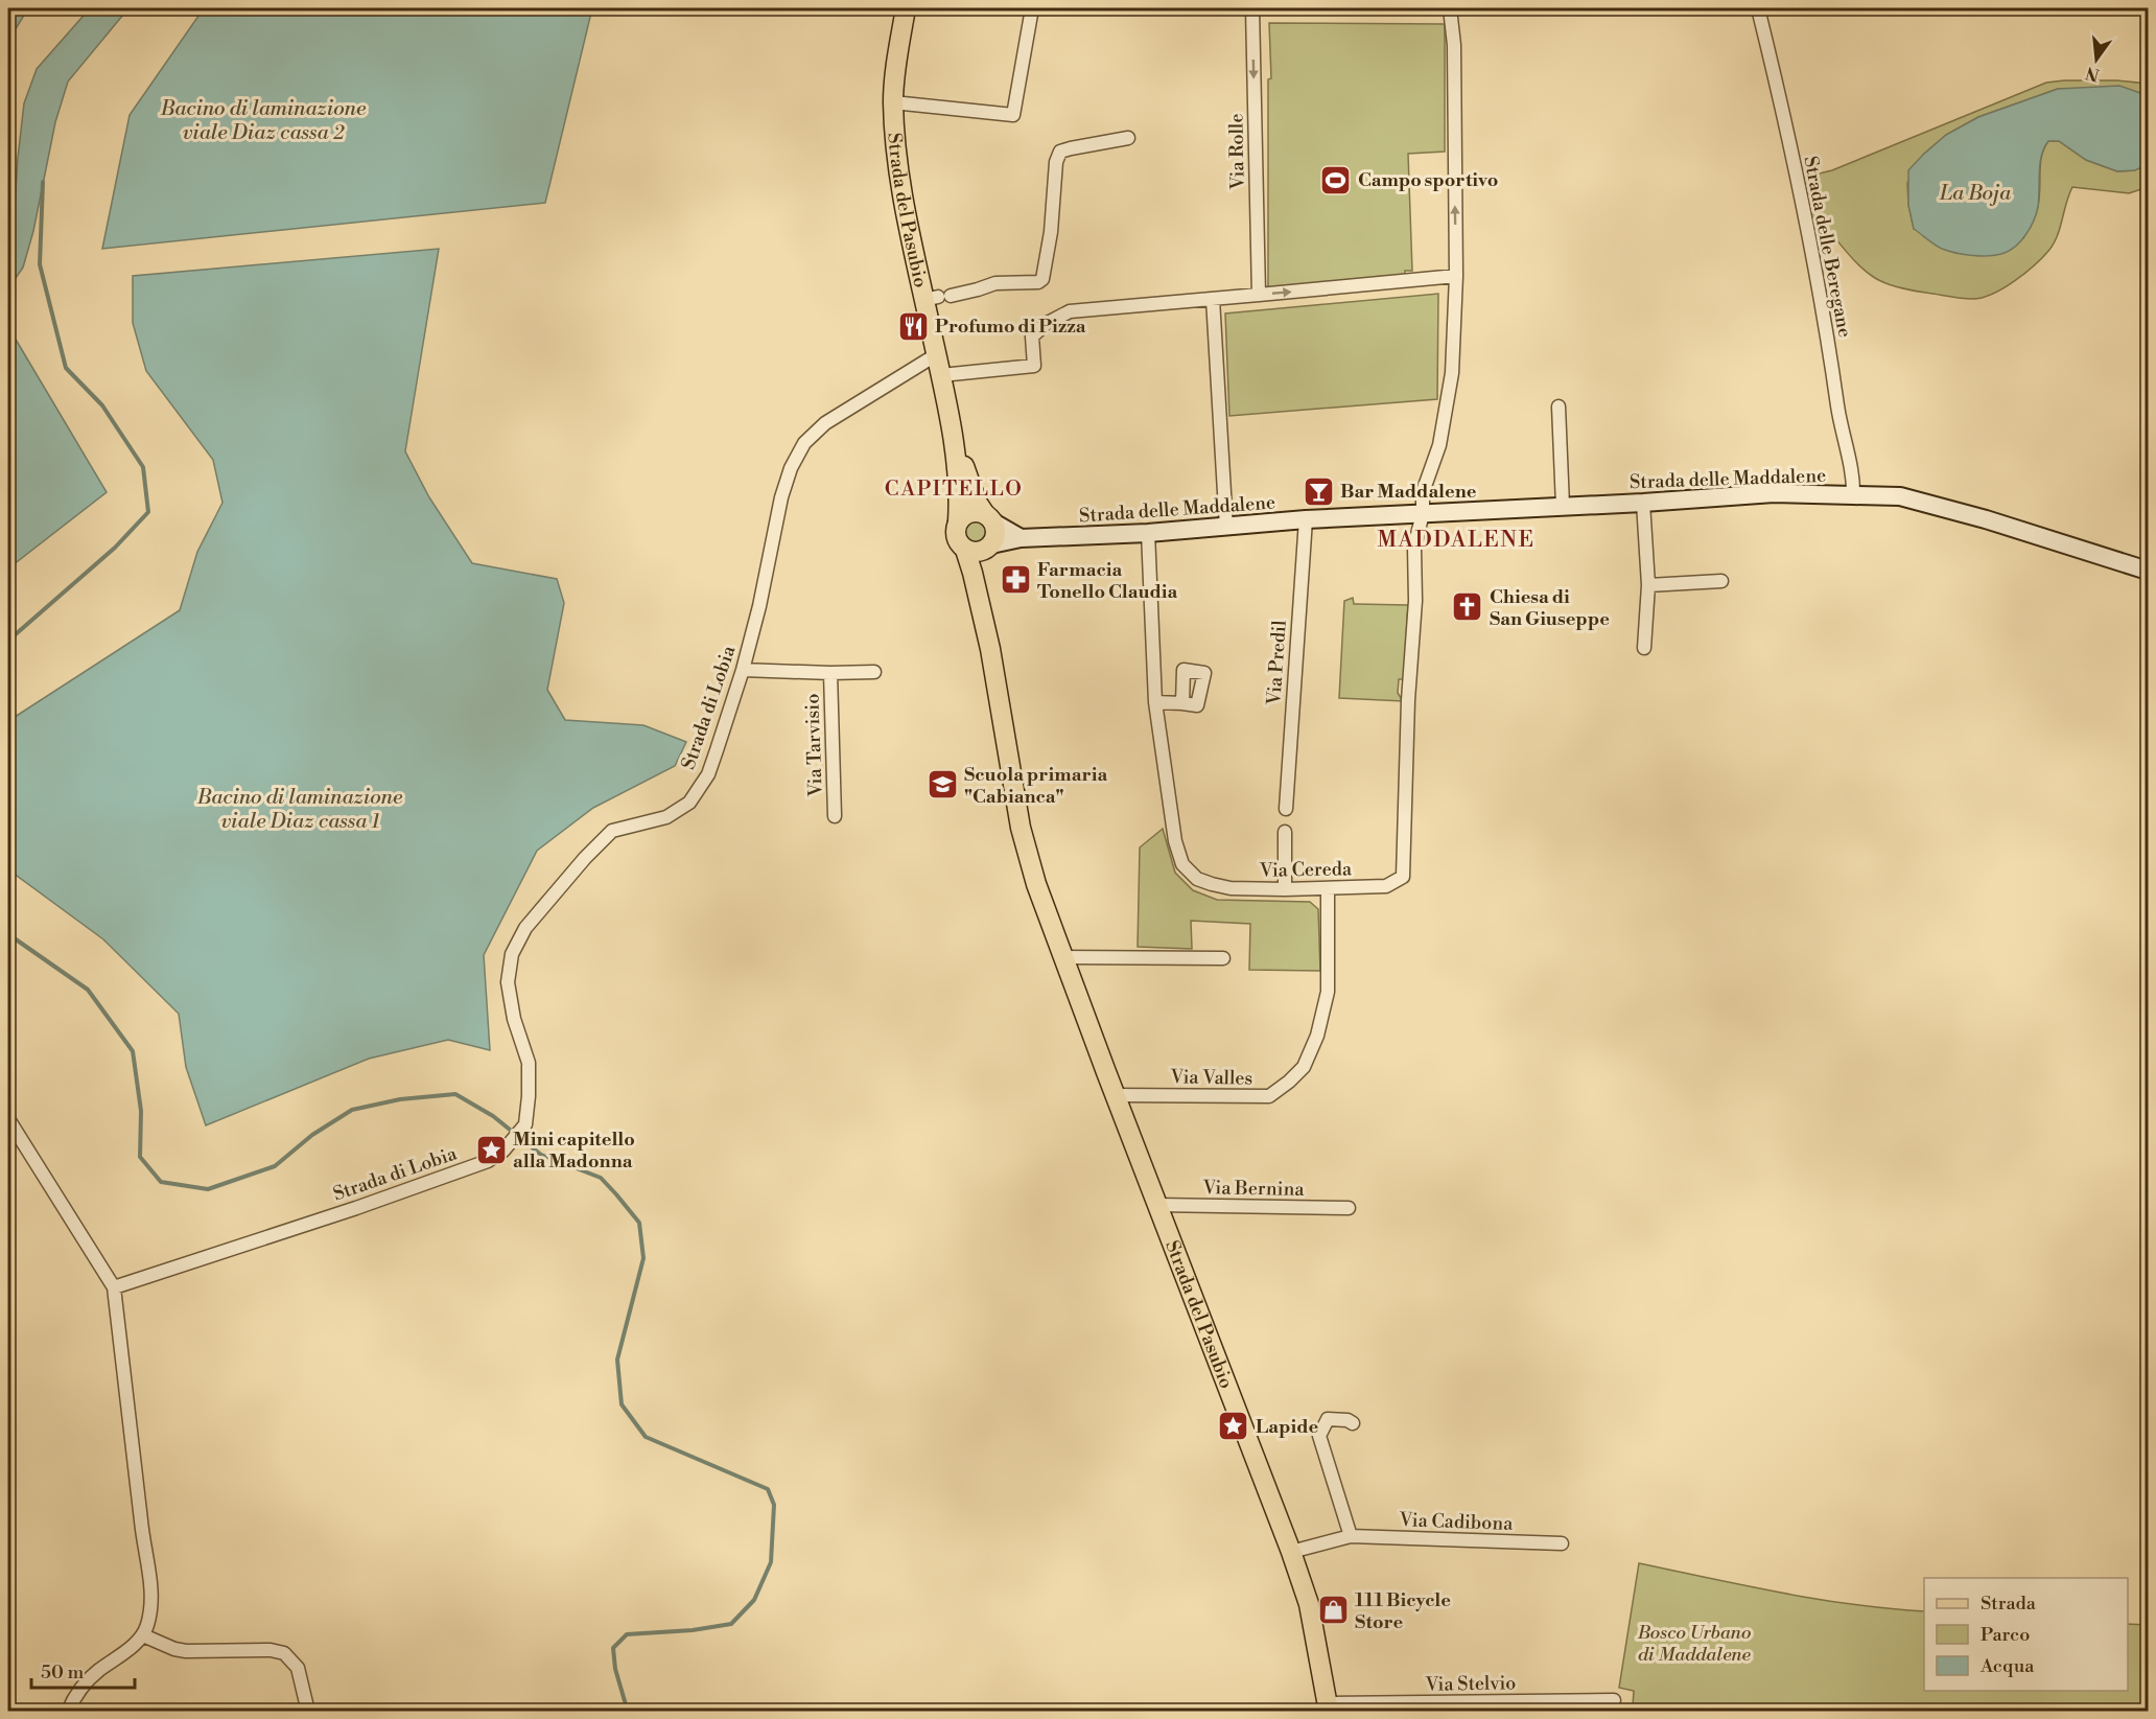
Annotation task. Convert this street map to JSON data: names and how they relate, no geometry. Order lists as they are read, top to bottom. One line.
{"streets":{"main road":["Strada del Pasubio"],"street":["Via Rolle","Strada delle Beregane","Strada delle Maddalene","Via Predil","Strada di Lobia","Via Tarvisio","Via Cereda","Via Valles","Via Bernina","Via Cadibona","Via Stelvio"]},"crossings":[["Strada del Pasubio","Strada delle Maddalene"],["Strada del Pasubio","Strada di Lobia"],["Strada del Pasubio","Via Valles"],["Strada del Pasubio","Via Bernina"],["Strada del Pasubio","Via Cadibona"],["Strada del Pasubio","Via Stelvio"],["Strada delle Beregane","Strada delle Maddalene"],["Strada delle Maddalene","Via Predil"],["Strada delle Maddalene","Via Cereda"],["Strada di Lobia","Via Tarvisio"],["Via Cereda","Via Valles"]],"one_way":["Via Rolle"],"districts":["CAPITELLO","MADDALENE"],"water":["Bacino di laminazione viale Diaz cassa 2","La Boja","Bacino di laminazione viale Diaz cassa 1"],"parks":["Bosco Urbano di Maddalene"],"places":{"sports":["Campo sportivo"],"restaurant":["Profumo di Pizza"],"bar":["Bar Maddalene"],"pharmacy":["Farmacia Tonello Claudia"],"church":["Chiesa di San Giuseppe"],"school or university":["Scuola primaria \"Cabianca\""],"place":["Mini capitello alla Madonna","Lapide"],"shop":["111 Bicycle Store"]},"legend":["Strada","Parco","Acqua"],"scale_bar":"50 m","north":"bottom"}
